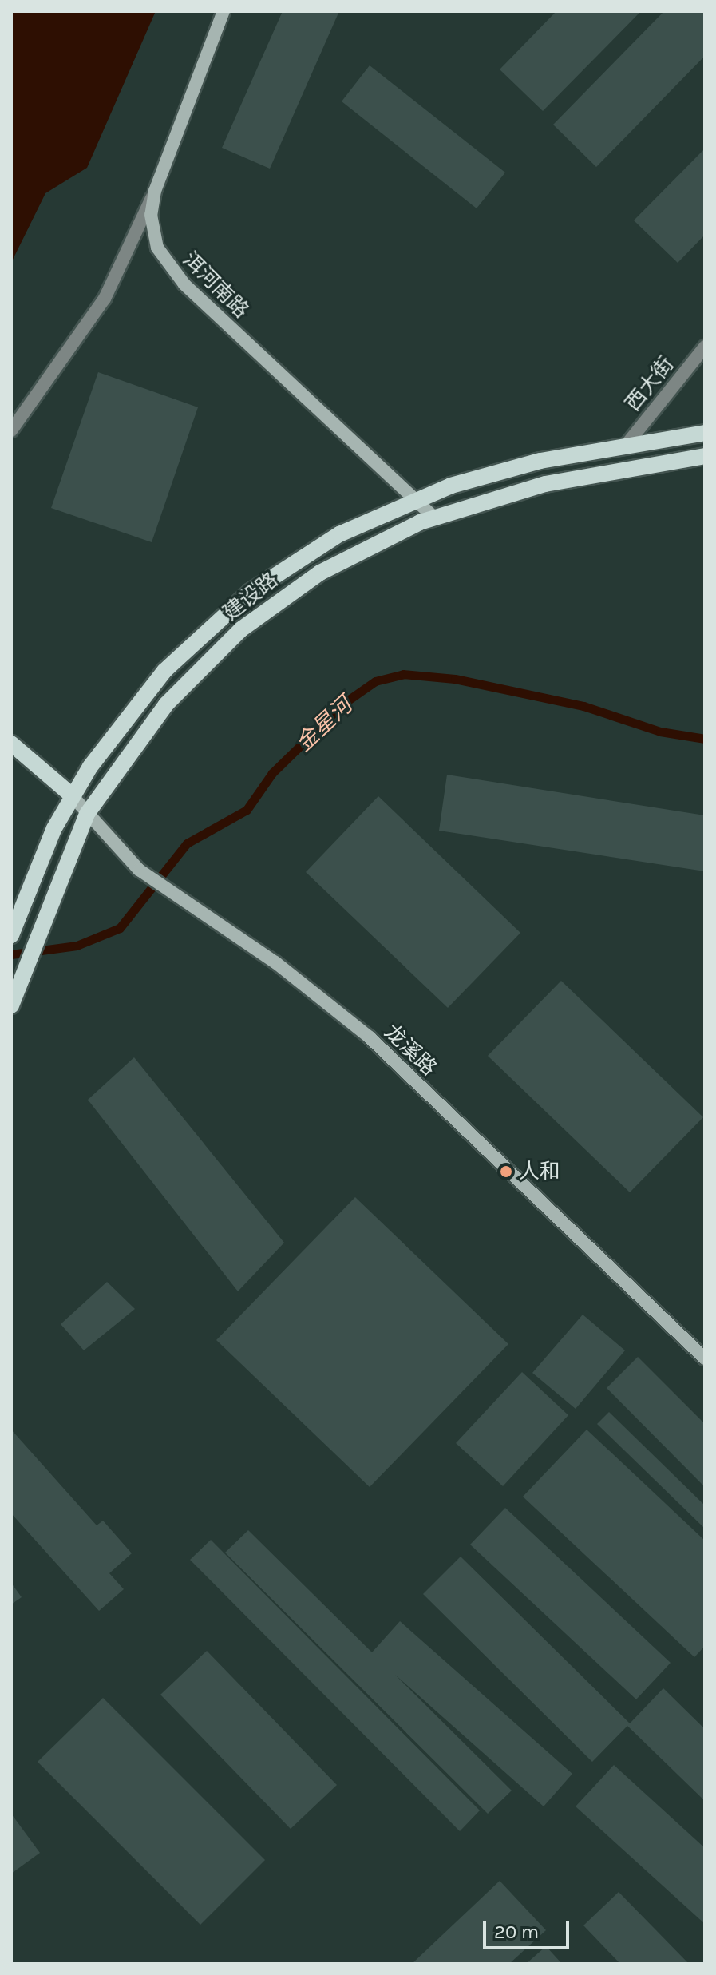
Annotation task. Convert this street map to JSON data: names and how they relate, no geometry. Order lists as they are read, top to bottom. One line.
{"streets":{"main road":["建设路"],"street":["洱河南路","西大街","龙溪路"]},"crossings":[["洱河南路","建设路"],["西大街","建设路"],["建设路","龙溪路"]],"water":["金星河"],"places":["人和"],"scale_bar":"20 m"}
